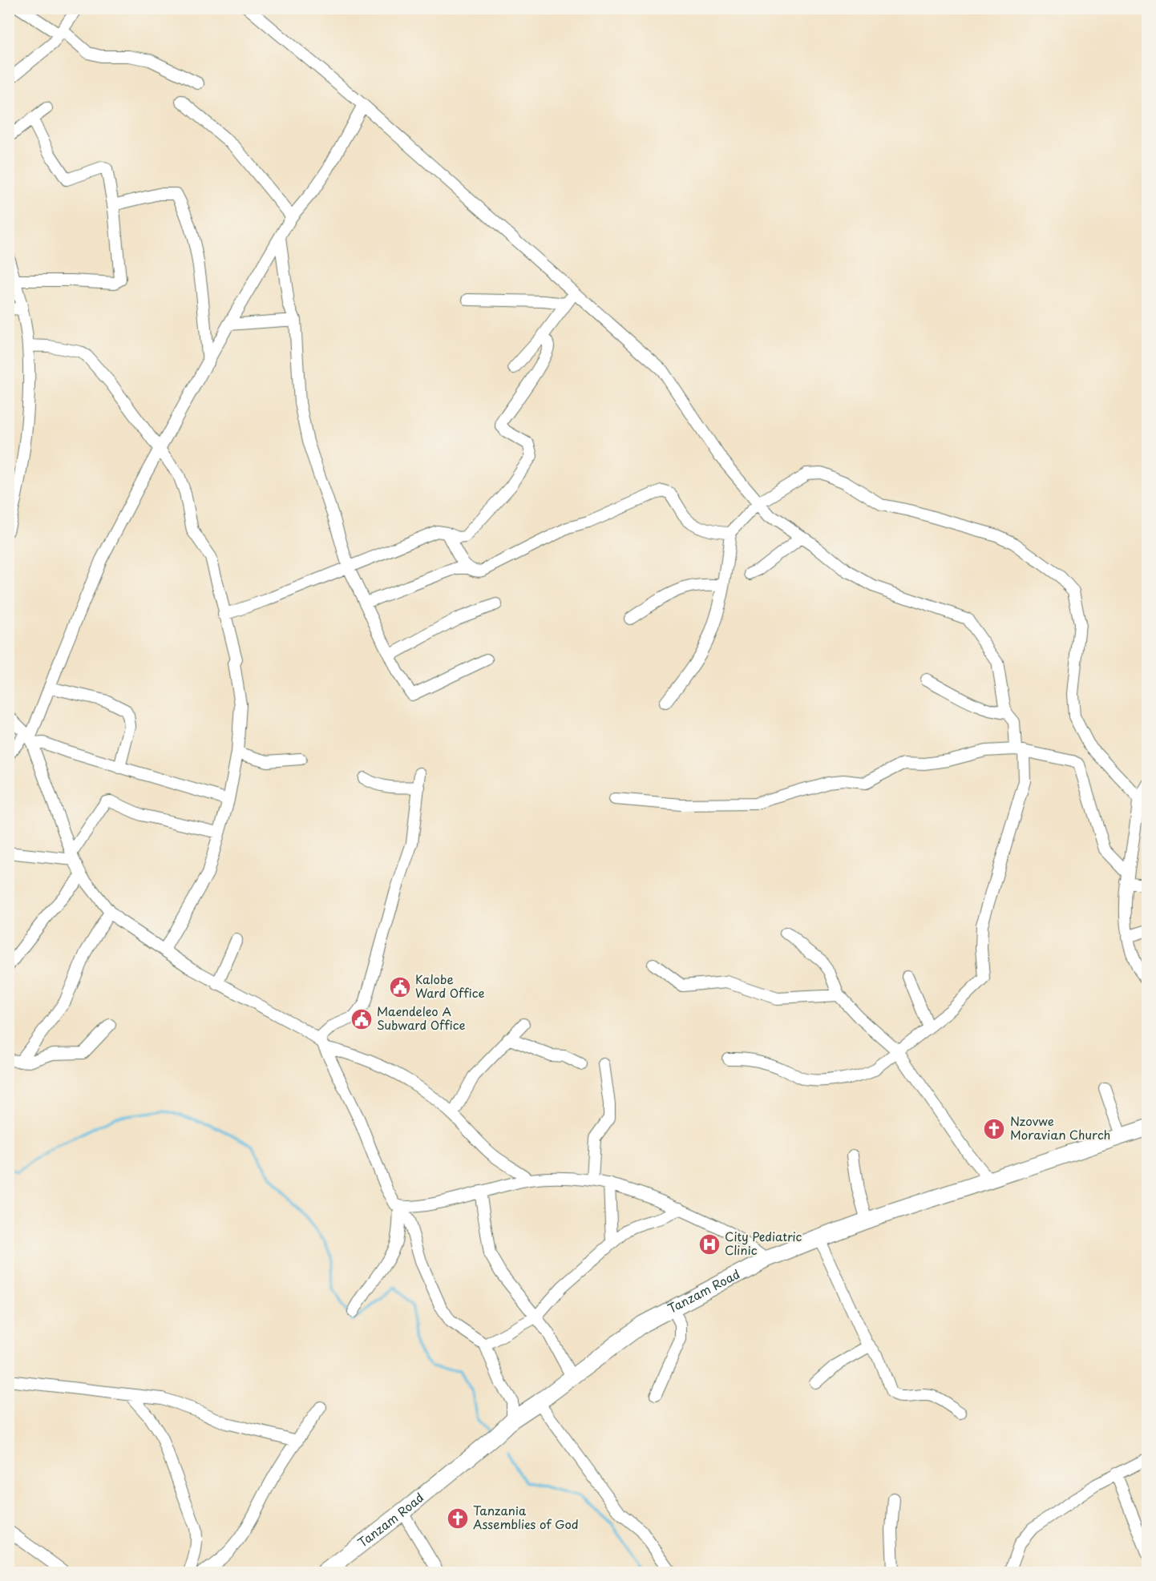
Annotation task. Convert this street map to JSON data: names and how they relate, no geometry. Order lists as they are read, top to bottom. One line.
{"streets":{"highway":["Tanzam Road"]},"places":{"public building":["Kalobe Ward Office","Maendeleo A Subward Office"],"church":["Nzovwe Moravian Church","Tanzania Assemblies of God"],"hospital":["City Pediatric Clinic"]}}
